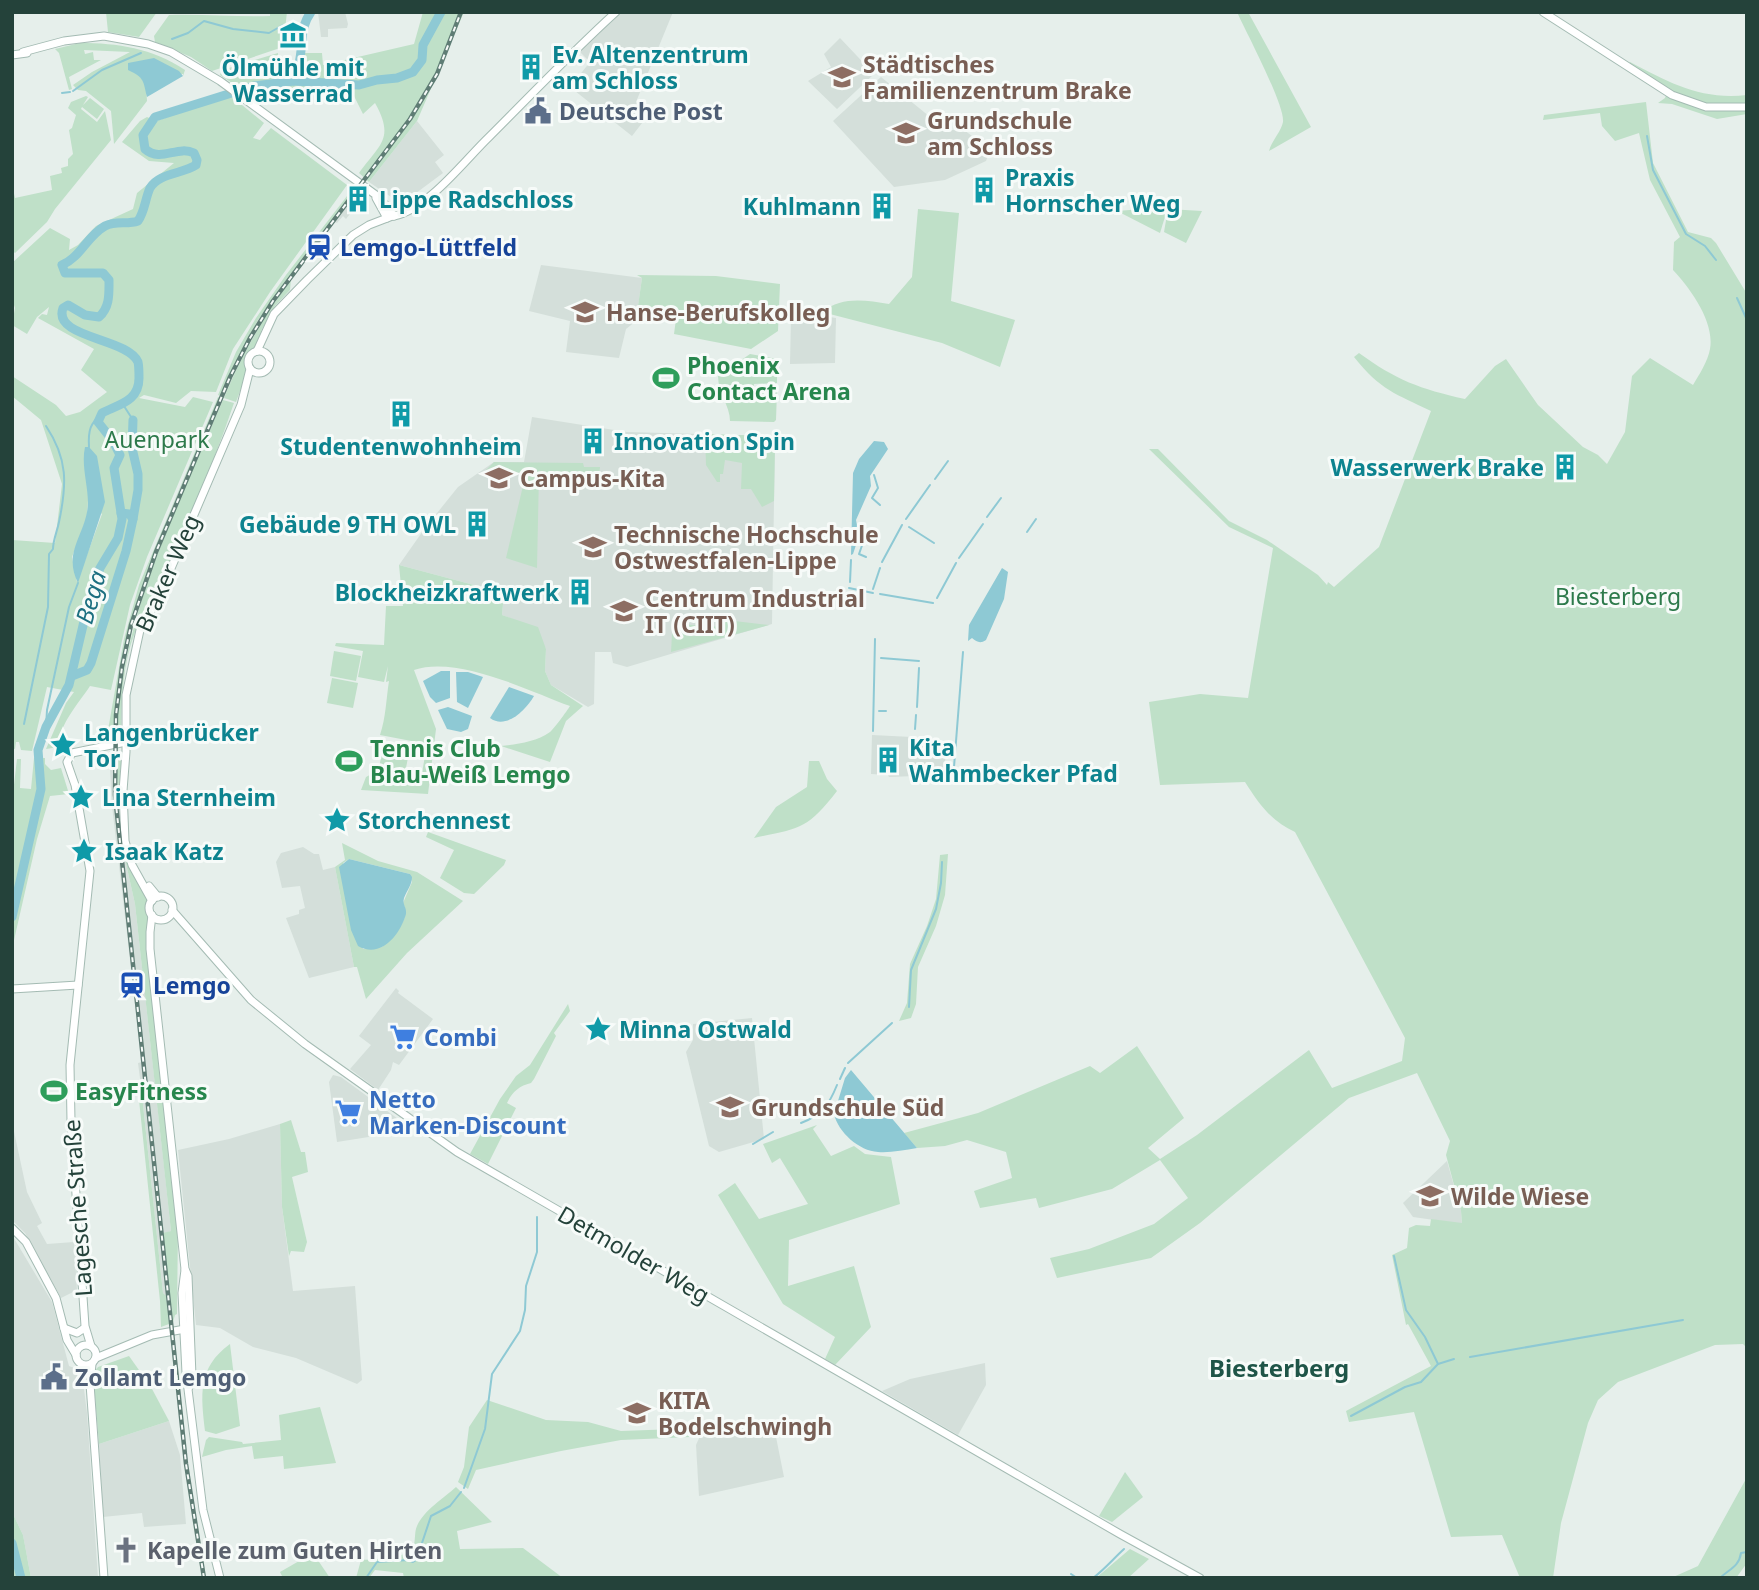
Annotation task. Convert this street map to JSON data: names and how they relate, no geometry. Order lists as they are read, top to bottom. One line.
{"streets":{"street":["Braker Weg","Lagesche Straße","Detmolder Weg"]},"crossings":[["Braker Weg","Lagesche Straße"]],"districts":["Biesterberg"],"water":["Bega"],"parks":["Auenpark","Biesterberg"],"places":{"museum":["Ölmühle mit Wasserrad"],"building":["Ev. Altenzentrum am Schloss","Praxis Hornscher Weg","Lippe Radschloss","Kuhlmann","Studentenwohnheim","Innovation Spin","Wasserwerk Brake","Gebäude 9 TH OWL","Blockheizkraftwerk","Kita Wahmbecker Pfad"],"school or university":["Städtisches Familienzentrum Brake","Grundschule am Schloss","Hanse-Berufskolleg","Campus-Kita","Technische Hochschule Ostwestfalen-Lippe","Centrum Industrial IT (CIIT)","Grundschule Süd","Wilde Wiese","KITA Bodelschwingh"],"public building":["Deutsche Post","Zollamt Lemgo"],"station":["Lemgo-Lüttfeld","Lemgo"],"sports":["Phoenix Contact Arena","Tennis Club Blau-Weiß Lemgo","EasyFitness"],"place":["Langenbrücker Tor","Lina Sternheim","Storchennest","Isaak Katz","Minna Ostwald"],"supermarket":["Combi","Netto Marken-Discount"],"church":["Kapelle zum Guten Hirten"]}}
